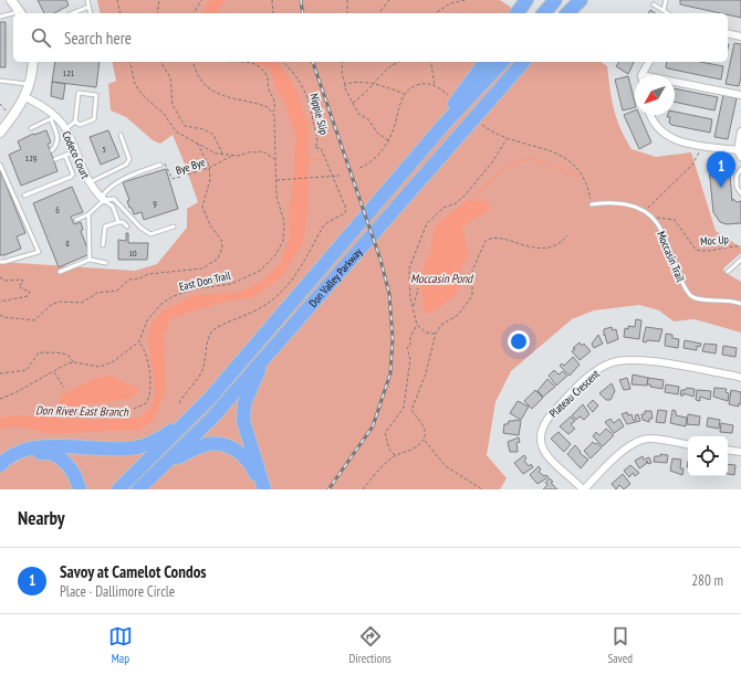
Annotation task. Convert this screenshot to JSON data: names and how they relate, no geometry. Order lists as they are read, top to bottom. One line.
{"streets":{"highway":["Don Valley Parkway"],"street":["Codeco Court","Plateau Crescent"],"lane":["Moccasin Trail"],"path":["Nipple Slip","Bye Bye","Moc Up","East Don Trail"]},"crossings":[["Moc Up","Moccasin Trail"]],"water":["Moccasin Pond","Don River East Branch"],"house_numbers":["121","5","129","9","6","8","10"],"north":"bottom left","page":{"search":"Search here","pins":"1","heading":"Nearby","list":[{"mark":"1","name":"Savoy at Camelot Condos","note":"Place · Dallimore Circle","value":"280 m"}],"nav":["Map","Directions","Saved"]}}
